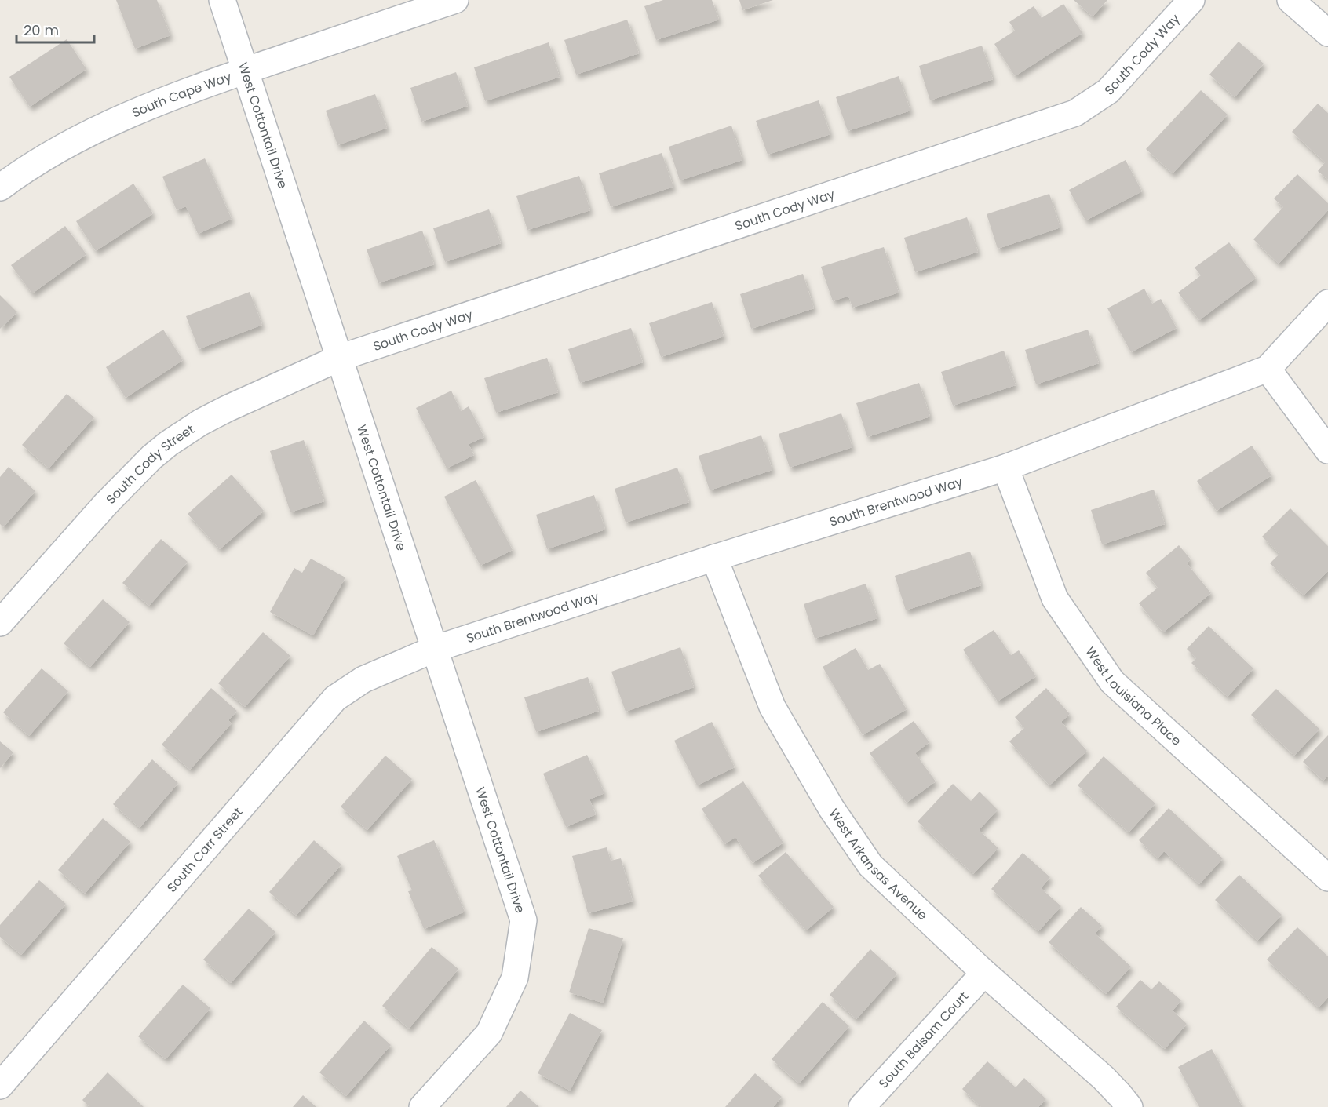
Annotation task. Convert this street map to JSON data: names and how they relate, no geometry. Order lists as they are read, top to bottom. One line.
{"streets":{"street":["South Cody Way","South Cape Way","West Cottontail Drive","South Cody Street","South Brentwood Way","West Louisiana Place","South Carr Street","West Arkansas Avenue","South Balsam Court"]},"crossings":[["South Cody Way","West Cottontail Drive"],["South Cody Way","South Cody Street"],["South Cape Way","West Cottontail Drive"],["West Cottontail Drive","South Cody Street"],["West Cottontail Drive","South Brentwood Way"],["West Cottontail Drive","South Carr Street"],["South Brentwood Way","West Louisiana Place"],["South Brentwood Way","South Carr Street"],["South Brentwood Way","West Arkansas Avenue"],["West Arkansas Avenue","South Balsam Court"]],"scale_bar":"20 m"}
